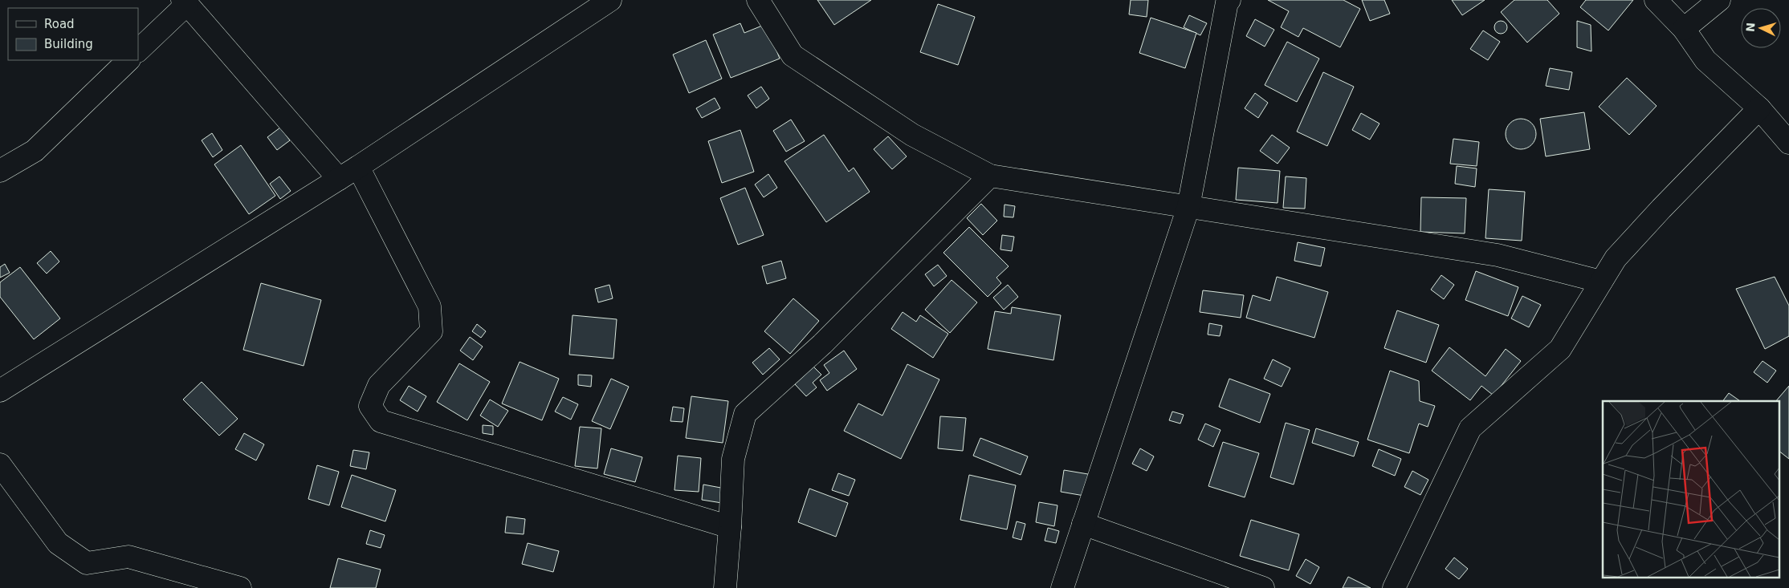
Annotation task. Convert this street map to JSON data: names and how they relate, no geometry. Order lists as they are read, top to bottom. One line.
{"legend":["Road","Building"],"north":"left"}
